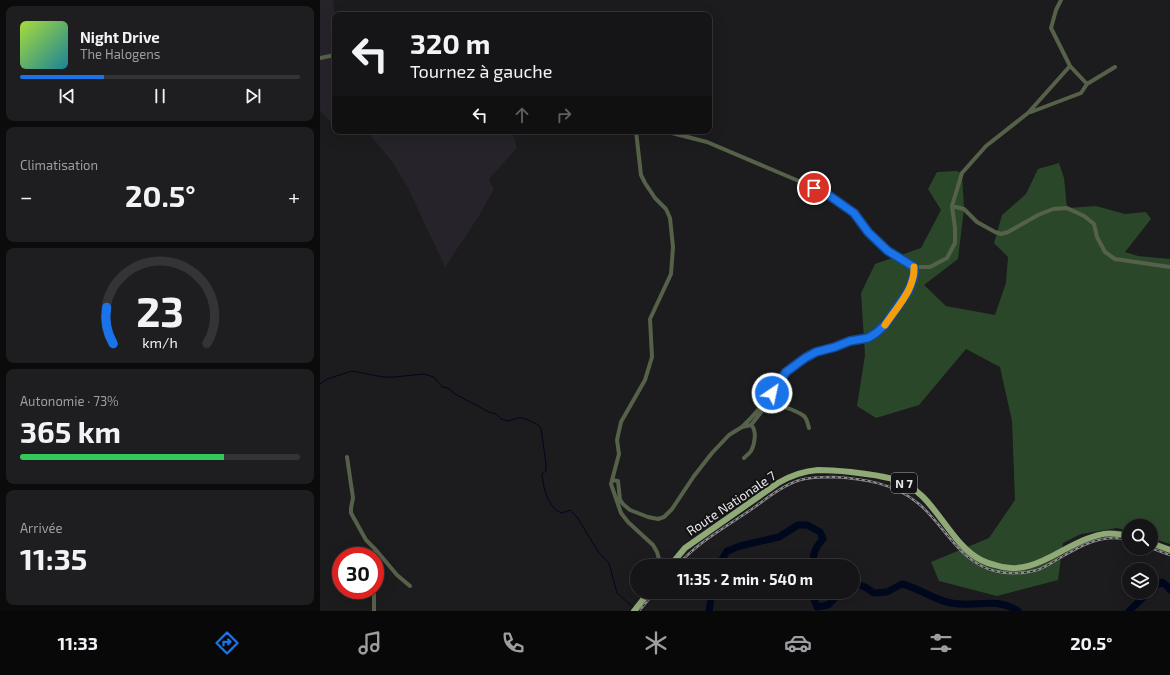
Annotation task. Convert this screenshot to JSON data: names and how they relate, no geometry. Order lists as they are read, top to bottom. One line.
{"streets":{"main road":["N 7","Route Nationale 7"]},"page":{"turn":["320 m","Tournez à gauche"],"song":["Night Drive","The Halogens"],"tile":["Climatisation",["Autonomie · 73%","365 km"],["Arrivée","11:35"]],"heat":["−","20.5°","+"],"limit":"30","trip":"11:35 · 2 min · 540 m","tabs":["11:33","20.5°"],"gauge":["23","km/h"]}}
